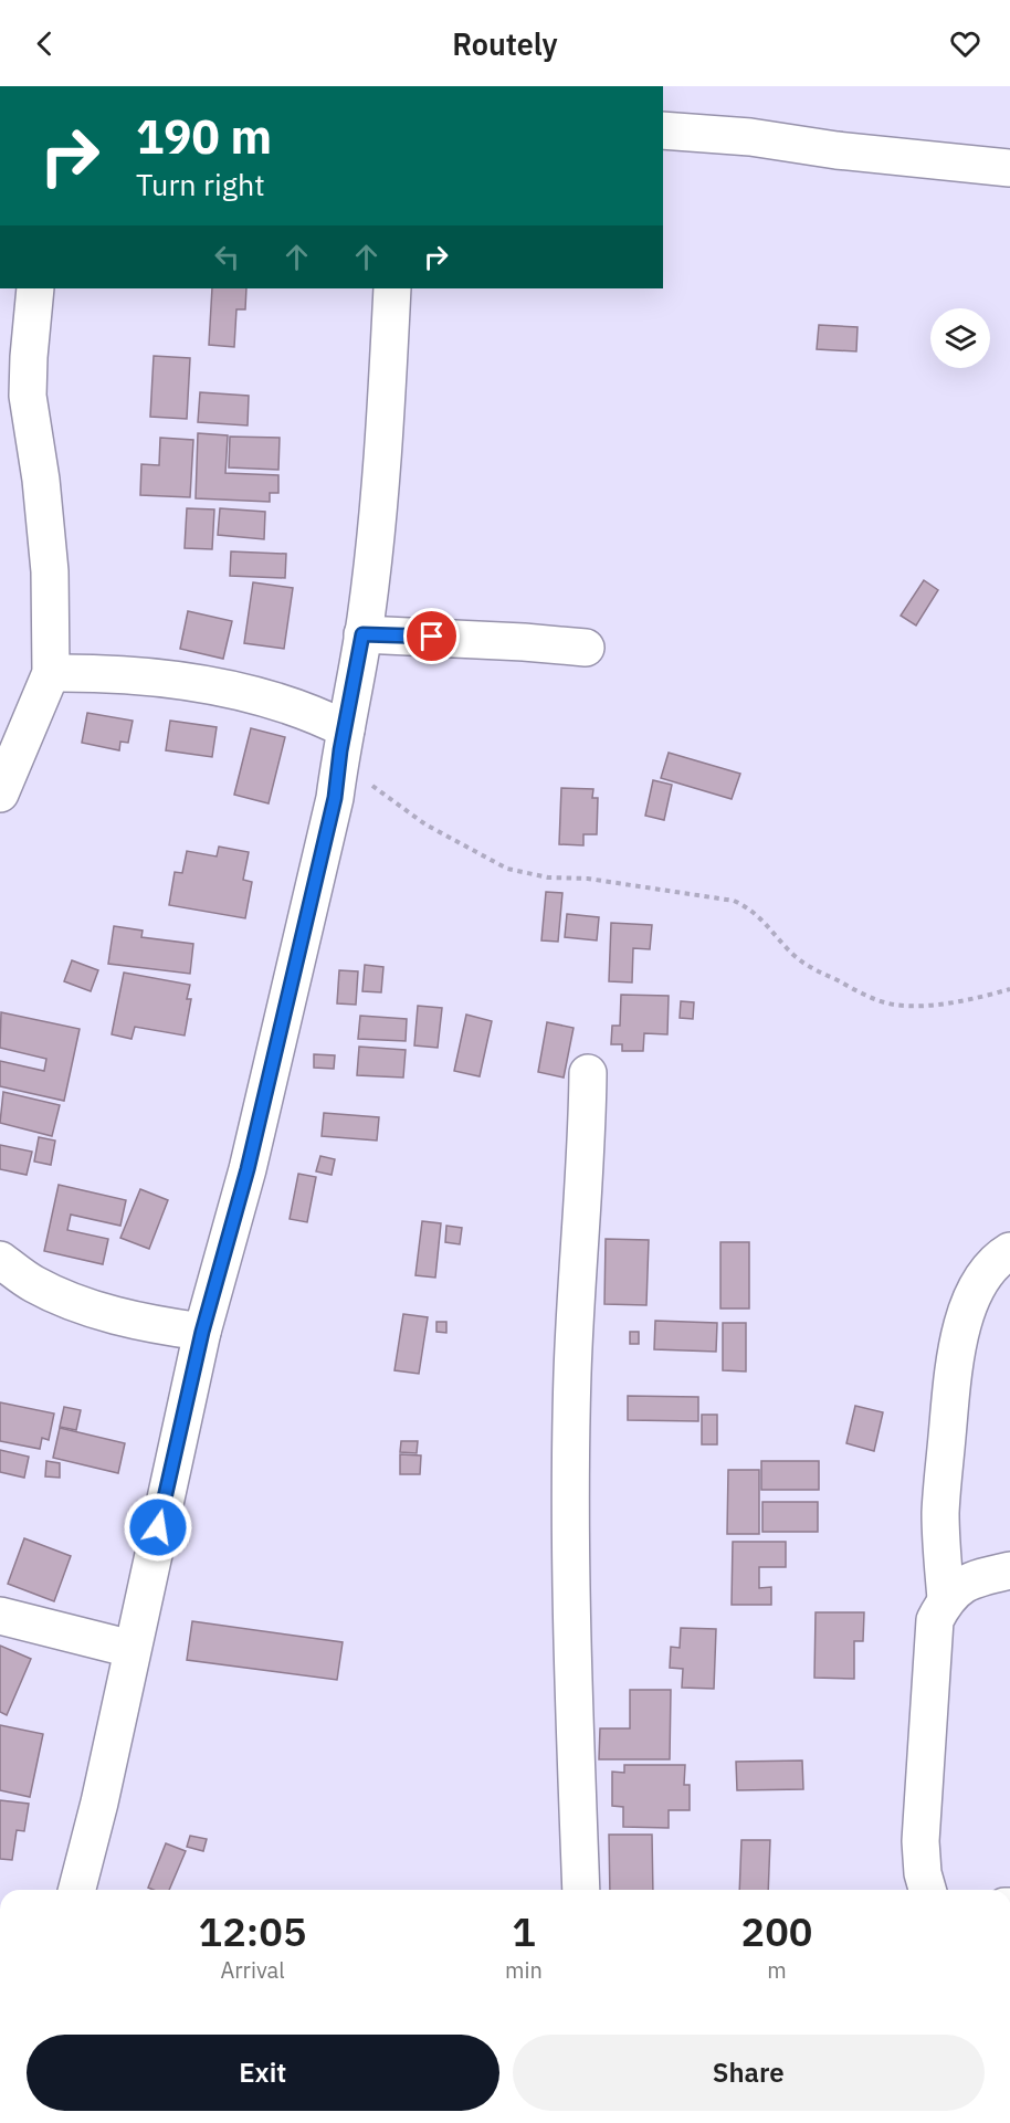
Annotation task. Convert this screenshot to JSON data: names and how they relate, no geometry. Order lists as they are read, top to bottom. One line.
{"page":{"header":"Routely","turn":["190 m","Turn right"],"eta":["12:05","Arrival","1","min","200","m"],"buttons":["Exit","Share"]}}
